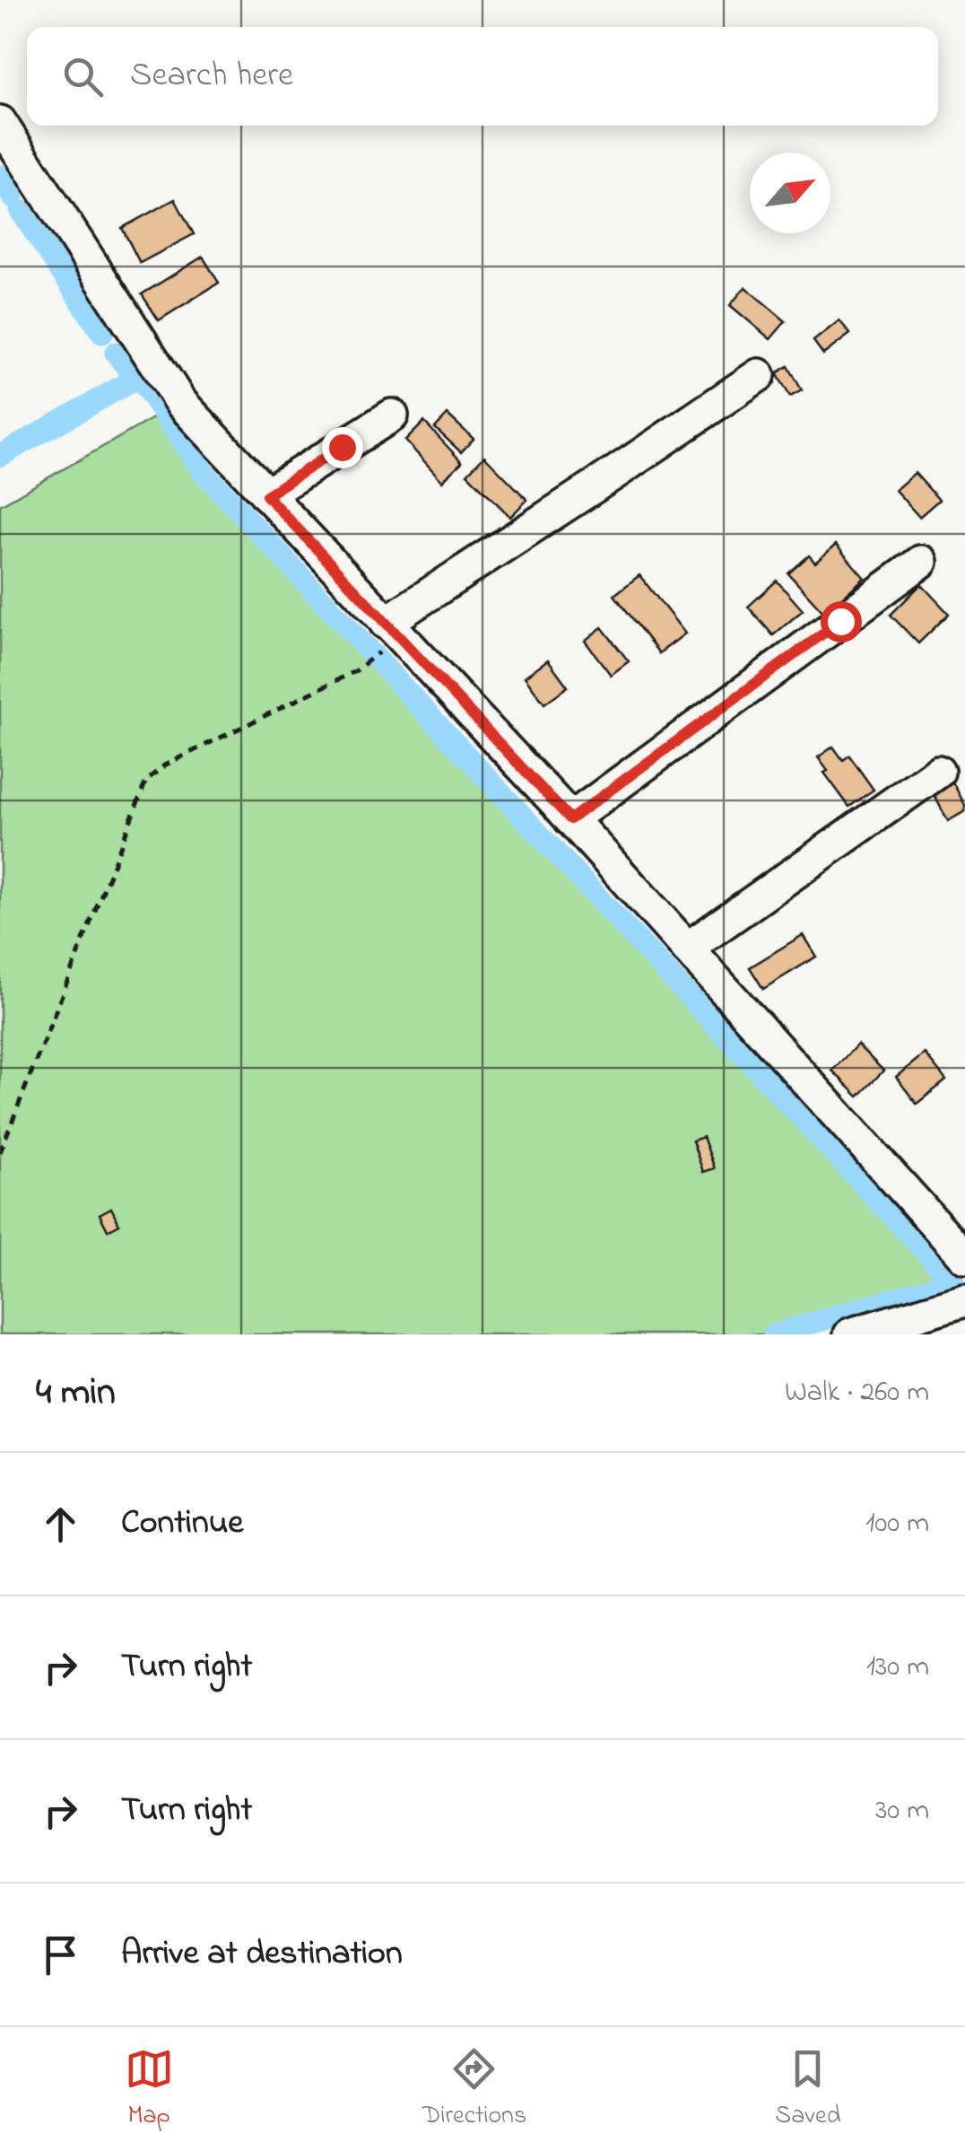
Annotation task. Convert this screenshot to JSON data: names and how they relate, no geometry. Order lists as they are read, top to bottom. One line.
{"north":"top right","page":{"search":"Search here","heading":["4 min","Walk · 260 m"],"list":[["Continue","100 m"],["Turn right","130 m"],["Turn right","30 m"],"Arrive at destination"],"nav":["Map","Directions","Saved"]}}
